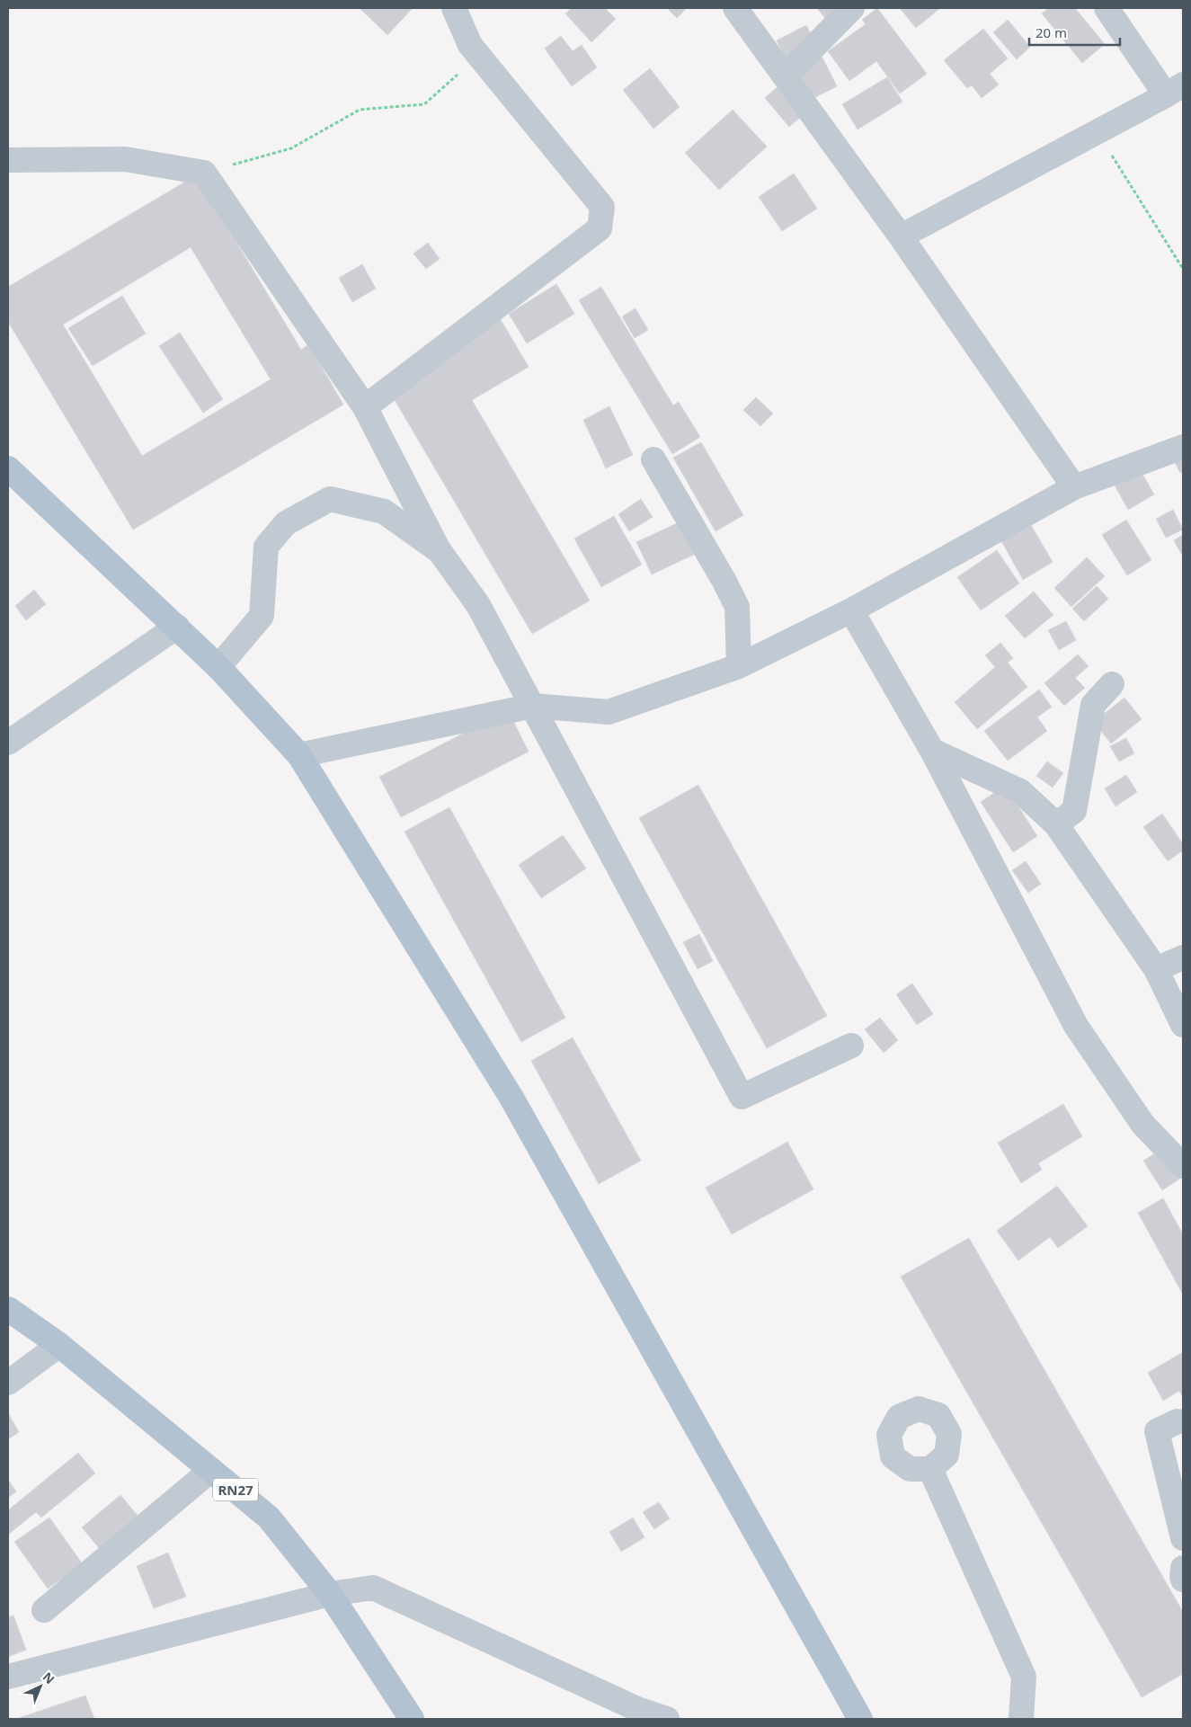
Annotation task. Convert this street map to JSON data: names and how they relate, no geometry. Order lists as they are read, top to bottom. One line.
{"streets":{"main road":["RN27"]},"scale_bar":"20 m","north":"top right"}
